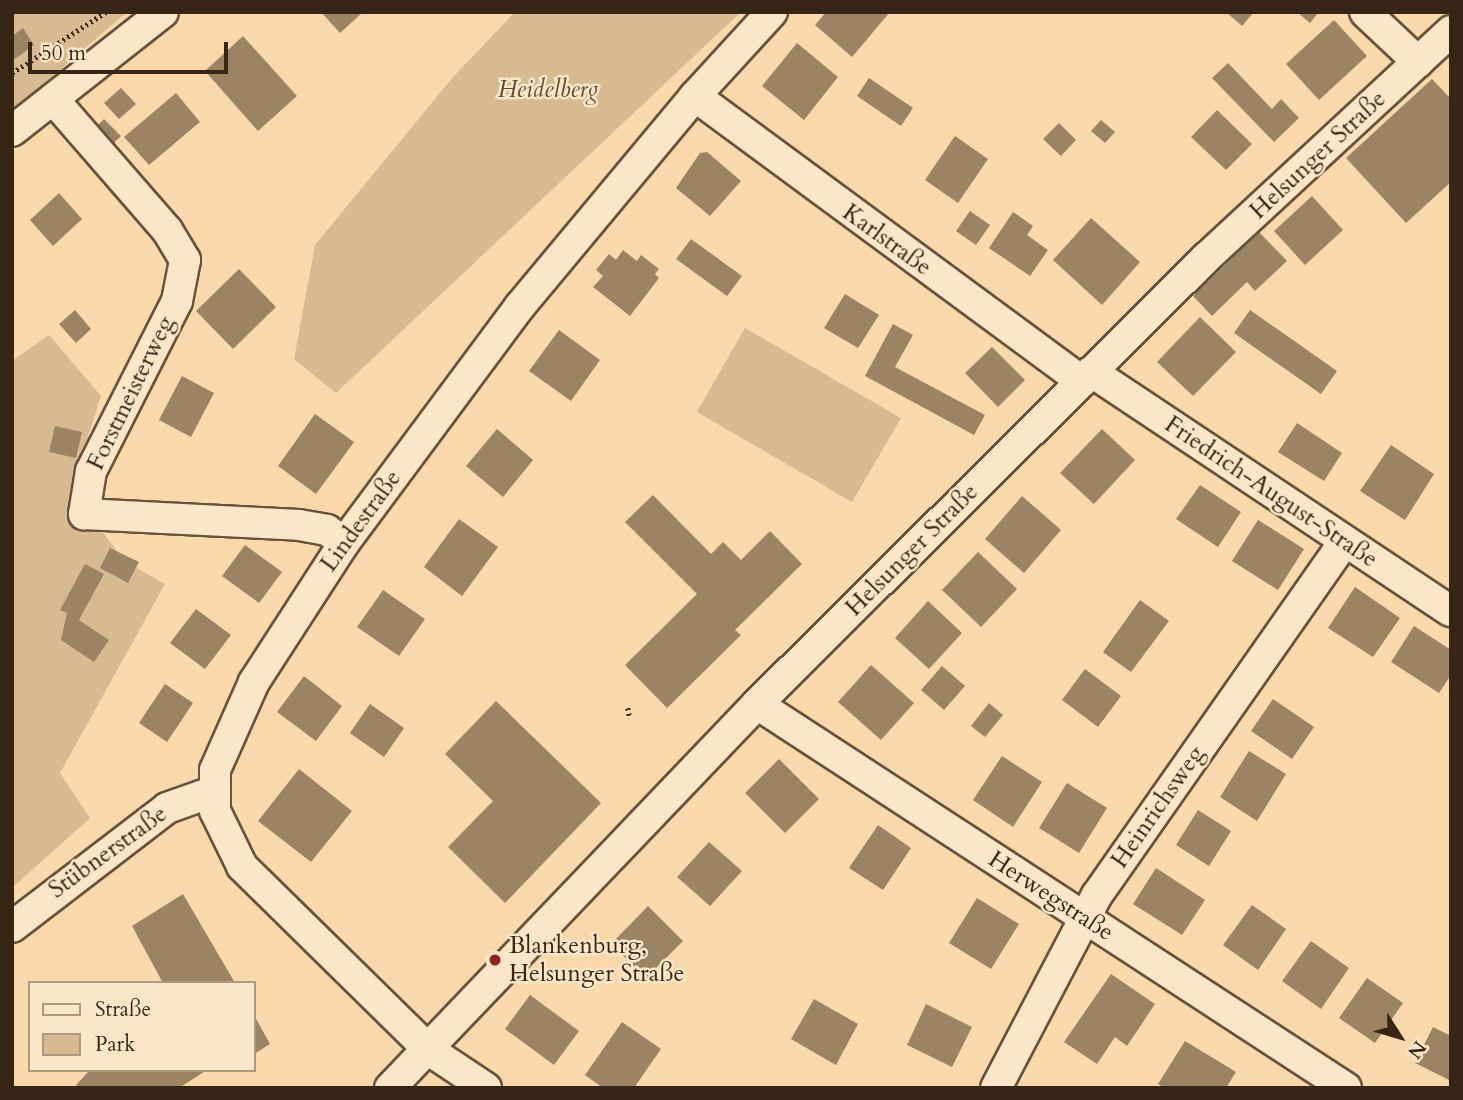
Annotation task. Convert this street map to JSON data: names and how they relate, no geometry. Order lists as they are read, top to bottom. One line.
{"streets":{"street":["Helsunger Straße","Karlstraße","Forstmeisterweg","Friedrich-August-Straße","Lindestraße","Heinrichsweg","Stübnerstraße","Herwegstraße"]},"crossings":[["Helsunger Straße","Karlstraße"],["Helsunger Straße","Friedrich-August-Straße"],["Helsunger Straße","Lindestraße"],["Helsunger Straße","Herwegstraße"],["Karlstraße","Friedrich-August-Straße"],["Karlstraße","Lindestraße"],["Forstmeisterweg","Lindestraße"],["Friedrich-August-Straße","Heinrichsweg"],["Lindestraße","Stübnerstraße"],["Heinrichsweg","Herwegstraße"]],"parks":["Heidelberg"],"places":["Blankenburg, Helsunger Straße"],"legend":["Straße","Park"],"scale_bar":"50 m","north":"bottom right"}
